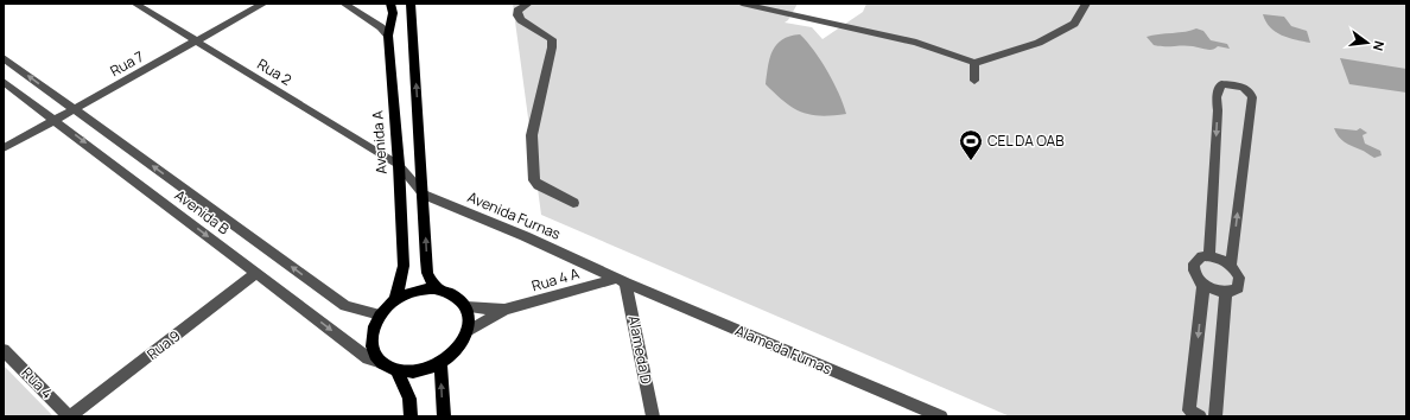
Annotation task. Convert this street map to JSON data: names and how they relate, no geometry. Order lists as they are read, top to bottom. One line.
{"streets":{"main road":["Avenida A"],"street":["Rua 7","Rua 2","Avenida B","Avenida Furnas","Rua 4 A","Rua 9","Alameda D","Alameda Fumas","Rua 4"]},"crossings":[["Rua 7","Rua 2"],["Rua 7","Avenida B"],["Rua 2","Avenida A"],["Rua 2","Avenida Furnas"],["Avenida A","Avenida B"],["Avenida A","Avenida Furnas"],["Avenida A","Rua 4 A"],["Avenida B","Rua 4 A"],["Avenida B","Rua 9"],["Avenida Furnas","Rua 4 A"],["Avenida Furnas","Alameda D"],["Avenida Furnas","Alameda Fumas"],["Rua 4 A","Alameda D"],["Rua 4 A","Alameda Fumas"],["Rua 9","Rua 4"],["Alameda D","Alameda Fumas"]],"places":{"sports":["CEL DA OAB"]},"north":"right"}
